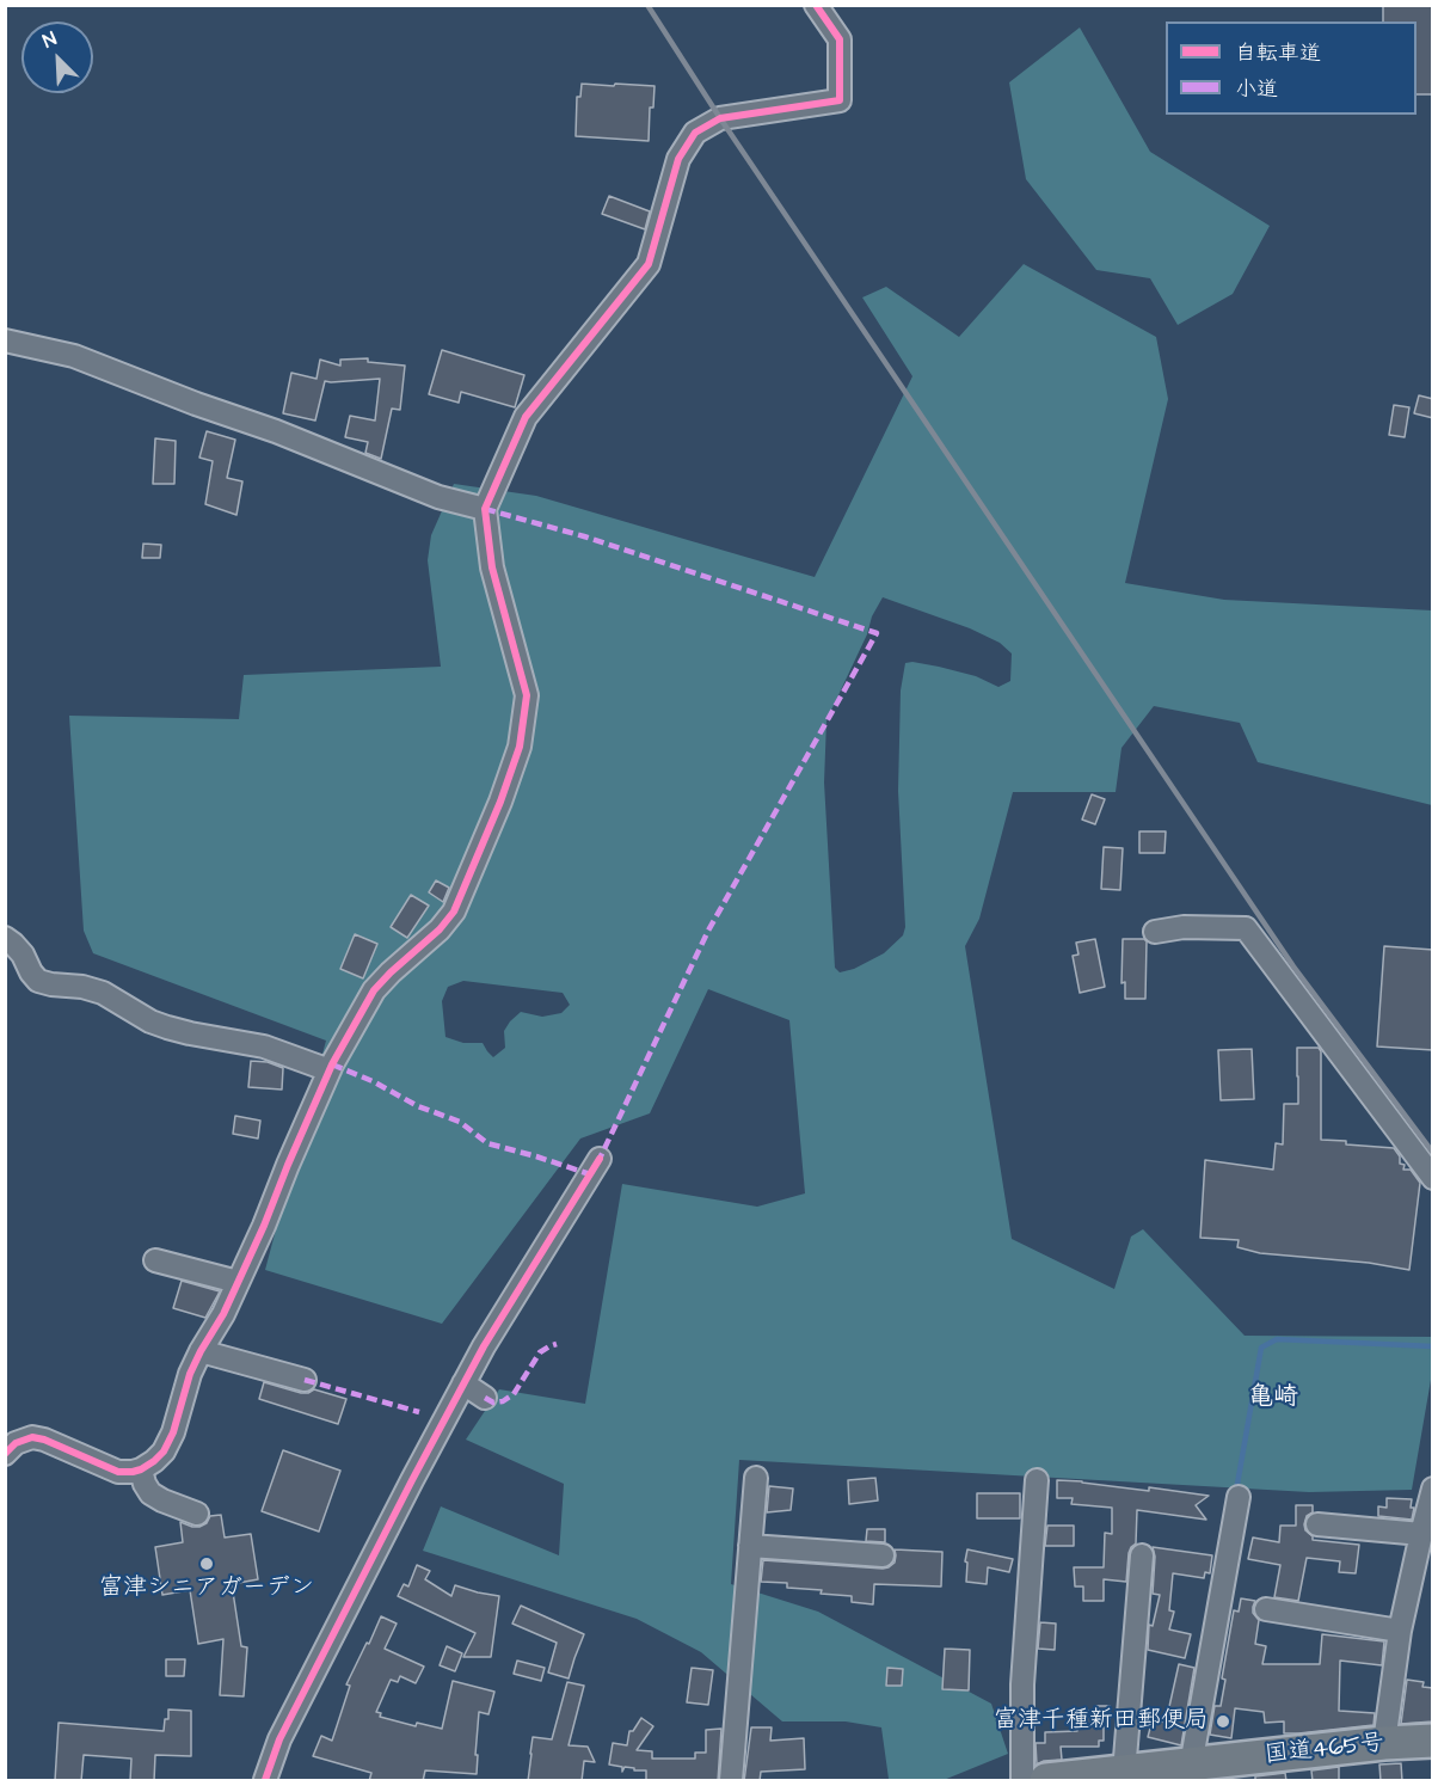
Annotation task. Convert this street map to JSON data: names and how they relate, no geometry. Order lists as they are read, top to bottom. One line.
{"streets":{"highway":["国道465号"]},"districts":["亀崎"],"places":["富津シニアガーデン","富津千種新田郵便局"],"legend":["自転車道","小道"],"north":"top left"}
